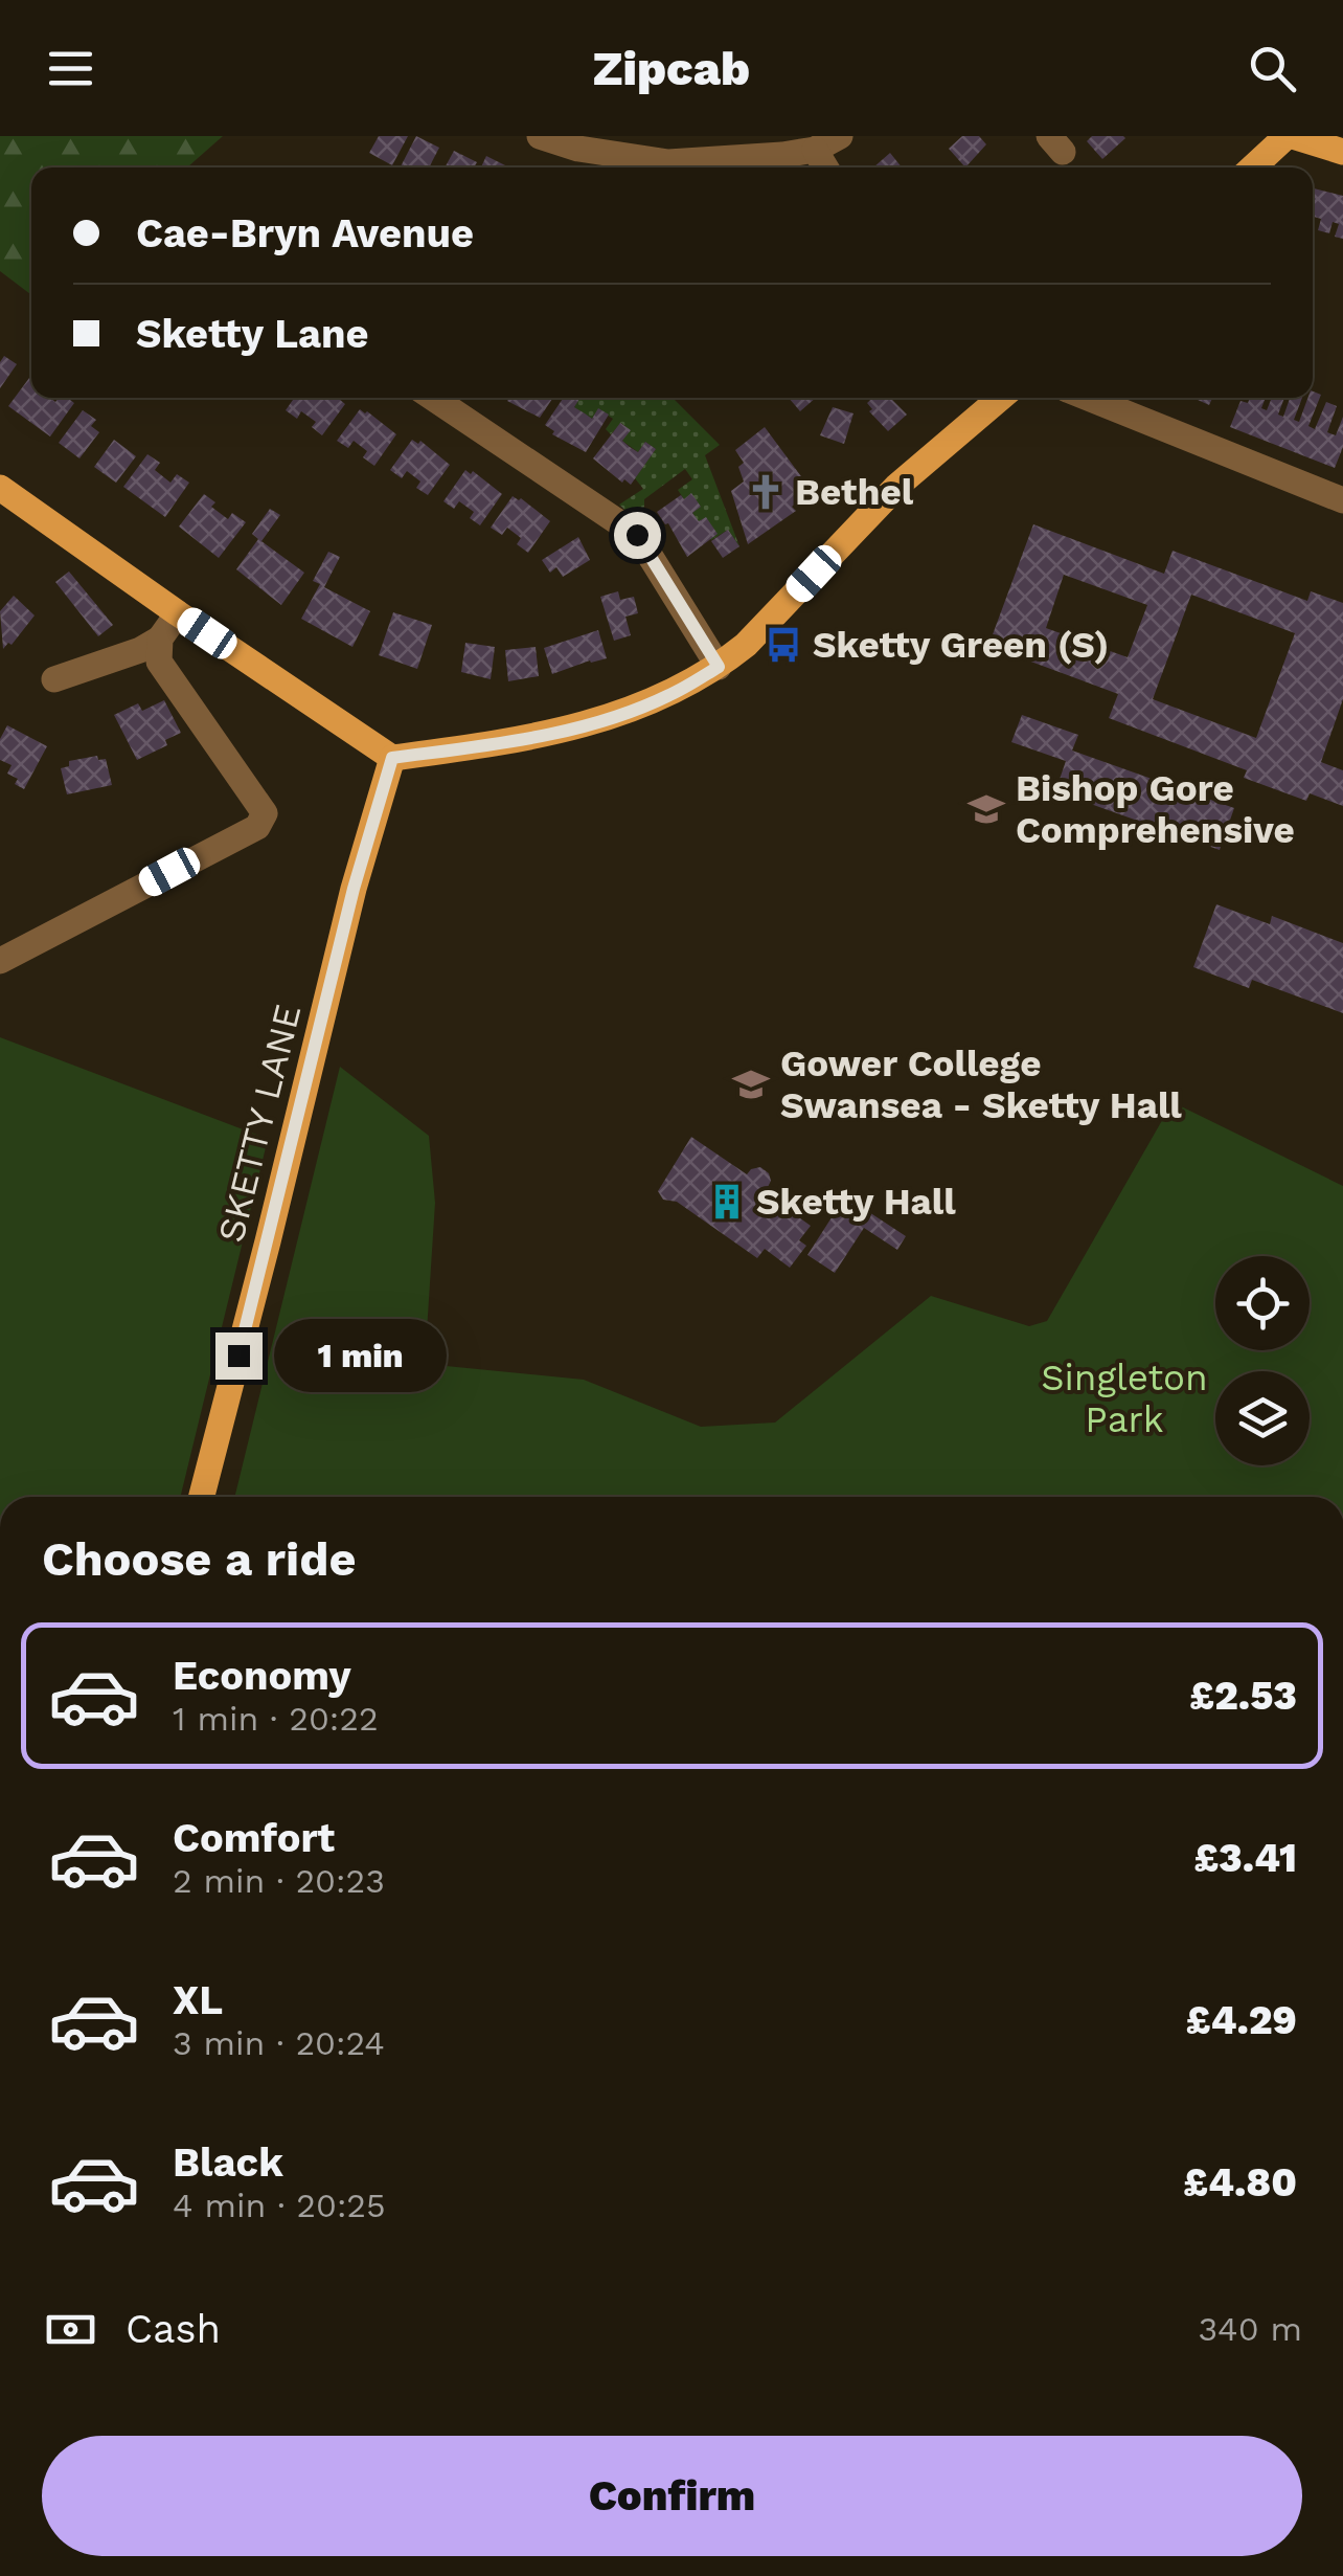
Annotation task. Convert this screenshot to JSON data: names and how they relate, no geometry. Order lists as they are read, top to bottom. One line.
{"streets":{"main road":["SKETTY LANE"]},"parks":["Singleton Park"],"places":{"church":["Bethel"],"bus stop":["Sketty Green (S)"],"school or university":["Bishop Gore Comprehensive","Gower College Swansea - Sketty Hall"],"building":["Sketty Hall"]},"page":{"header":"Zipcab","banner":["Cae-Bryn Avenue","Sketty Lane"],"bubble":"1 min","heading":"Choose a ride","list":[{"name":"Economy","note":"1 min · 20:22","value":"£2.53"},{"name":"Comfort","note":"2 min · 20:23","value":"£3.41"},{"name":"XL","note":"3 min · 20:24","value":"£4.29"},{"name":"Black","note":"4 min · 20:25","value":"£4.80"}],"pay":["Cash","340 m"],"buttons":"Confirm"}}
